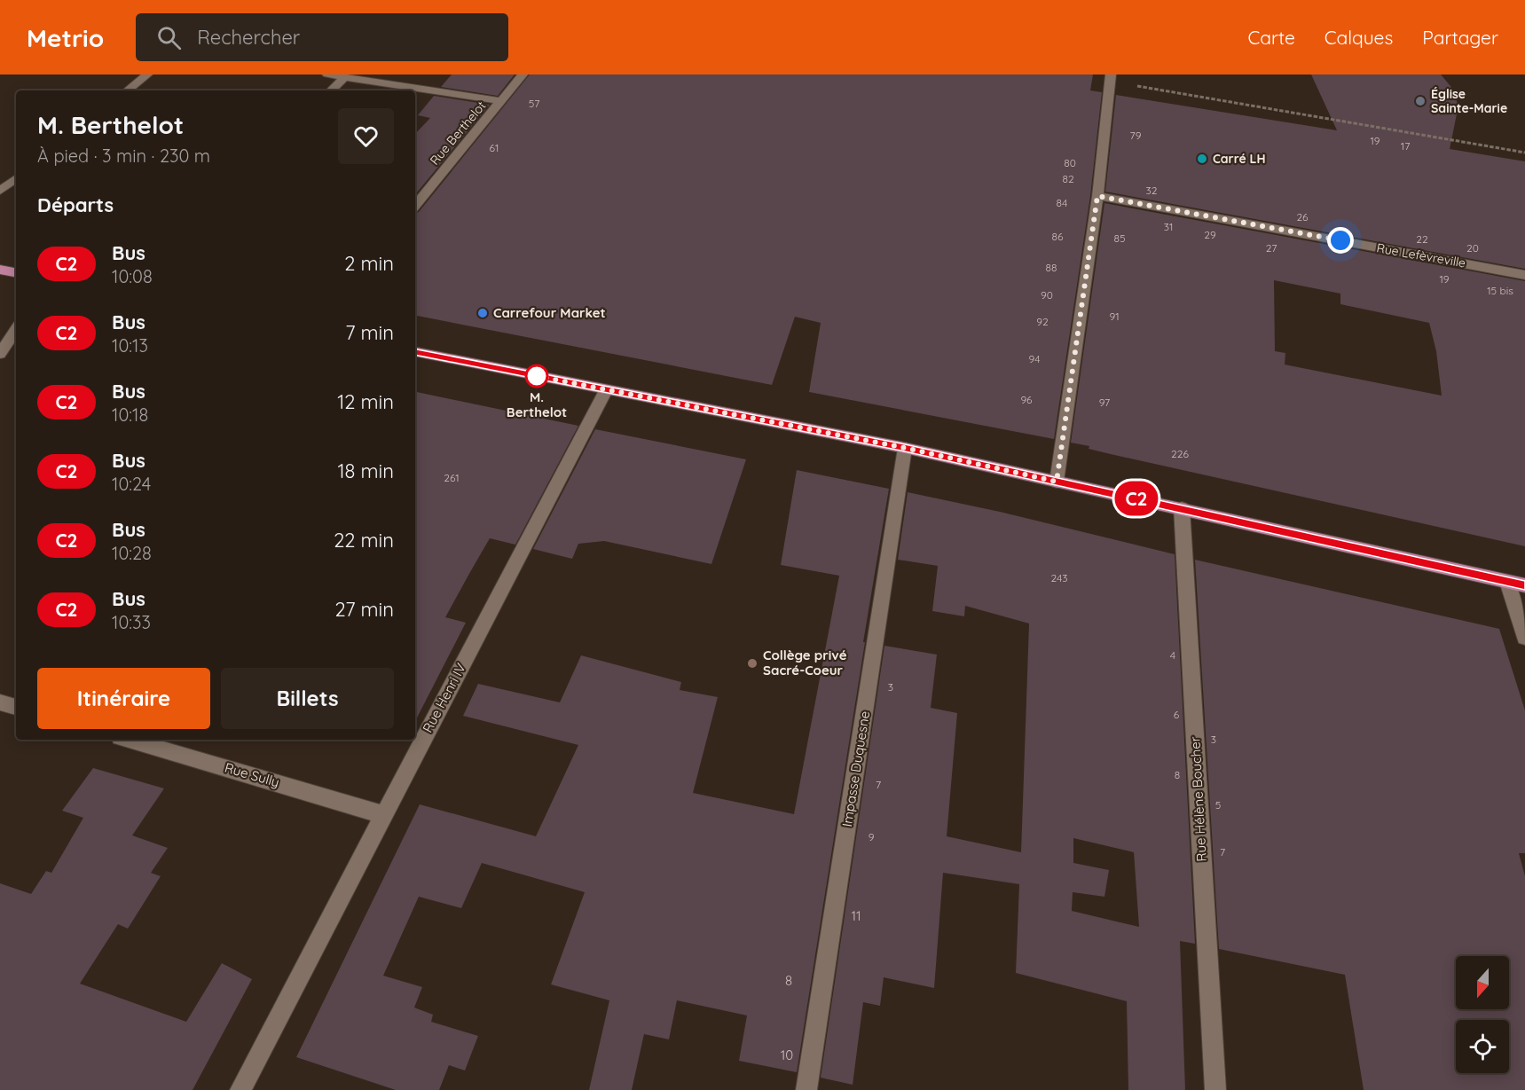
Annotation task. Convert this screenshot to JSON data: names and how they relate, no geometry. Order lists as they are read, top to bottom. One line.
{"streets":{"street":["Rue Berthelot","Rue Lefèvreville","Rue Henri IV","Impasse Duquesne","Rue Sully","Rue Hélène Boucher"]},"crossings":[["Rue Henri IV","Rue Sully"]],"places":["Église Sainte-Marie","Carré LH","Carrefour Market","M. Berthelot","Collège privé Sacré-Coeur"],"lines":["bus line C2"],"house_numbers":["57","79","19","17","61","80","82","32","84","26","31","29","86","85","22","27","20","88","19","15 bis","90","91","92","94","96","97","226","261","243","4","3","6","3","8","7","5","9","7","11","8","10"],"north":"bottom","page":{"header":"Metrio","search":"Rechercher","nav":["Carte","Calques","Partager"],"on_map":"C2","heading":[["M. Berthelot","À pied · 3 min · 230 m"],"Départs"],"list":[{"mark":"C2","name":"Bus","note":"10:08","value":"2 min"},{"mark":"C2","name":"Bus","note":"10:13","value":"7 min"},{"mark":"C2","name":"Bus","note":"10:18","value":"12 min"},{"mark":"C2","name":"Bus","note":"10:24","value":"18 min"},{"mark":"C2","name":"Bus","note":"10:28","value":"22 min"},{"mark":"C2","name":"Bus","note":"10:33","value":"27 min"}],"buttons":["Itinéraire","Billets"]}}
